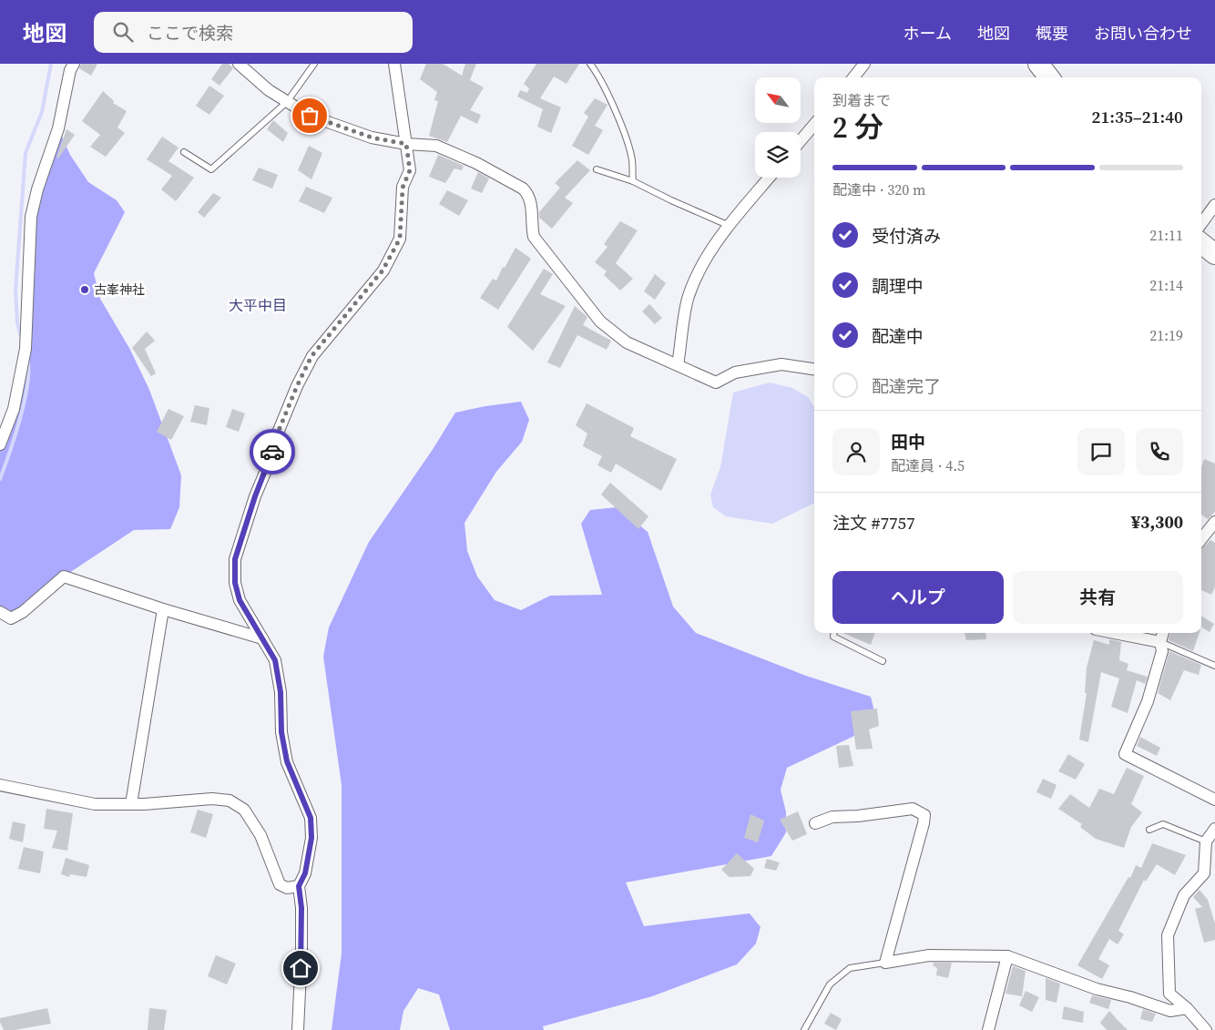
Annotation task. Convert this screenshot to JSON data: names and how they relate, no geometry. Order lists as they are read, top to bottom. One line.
{"districts":["大平中目"],"places":["古峯神社"],"north":"top left","page":{"header":"地図","search":"ここで検索","nav":["ホーム","地図","概要","お問い合わせ"],"heading":["2 分","到着まで","21:35–21:40"],"panel":["田中","配達員 · 4.5","注文 #7757","¥3,300"],"bar":"配達中 · 320 m","list":[["受付済み","21:11"],["調理中","21:14"],["配達中","21:19"],"配達完了"],"buttons":["ヘルプ","共有"]}}
